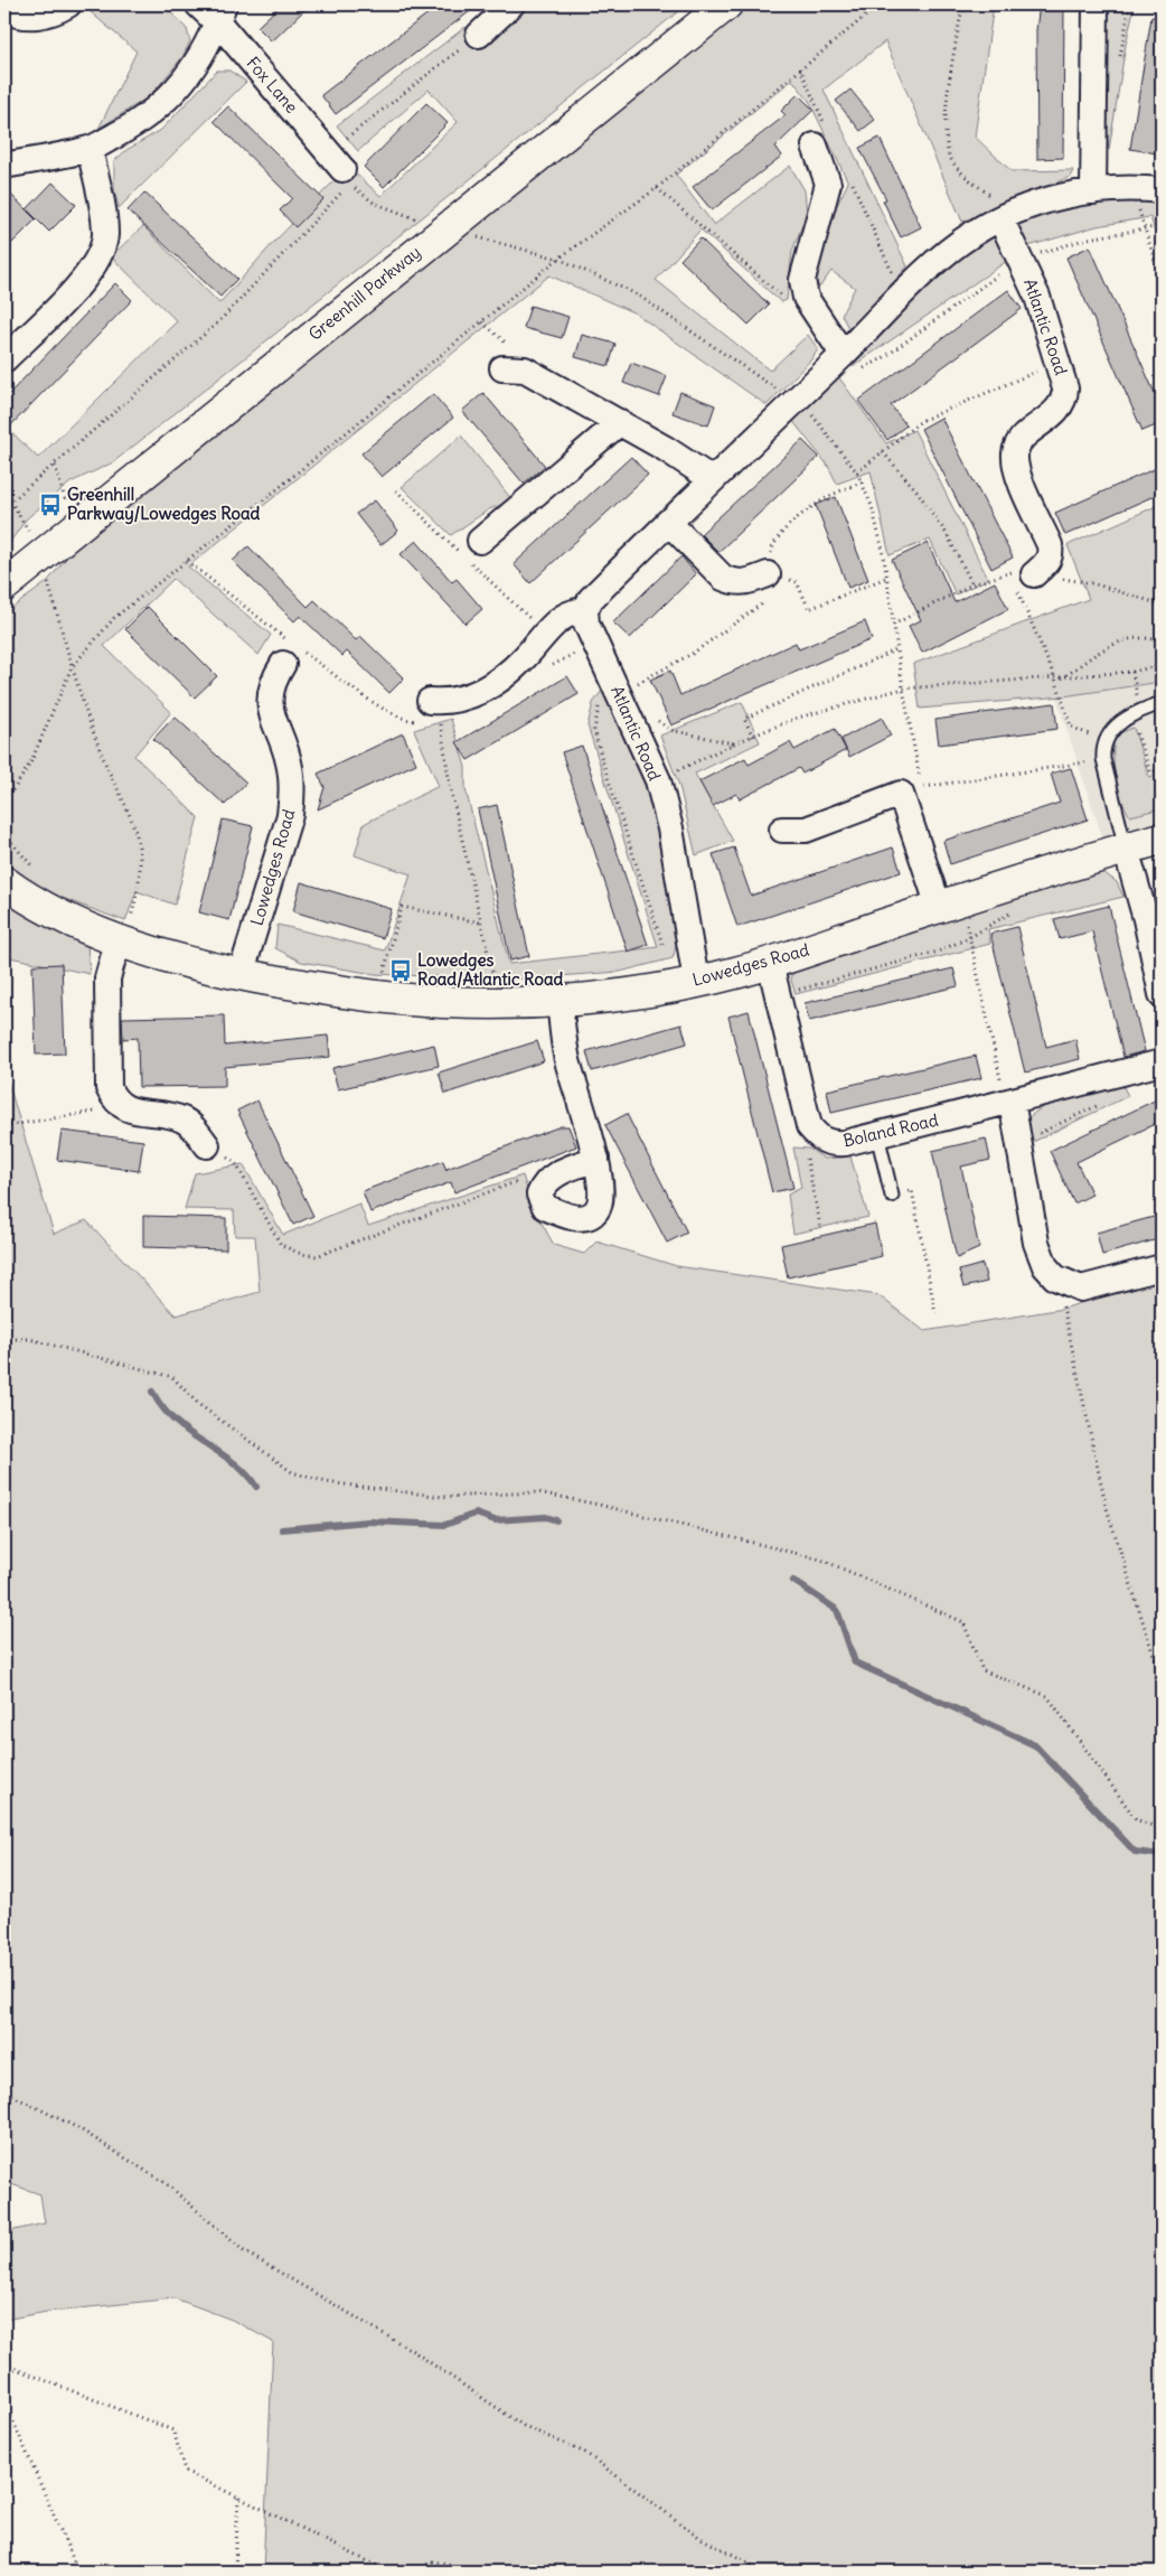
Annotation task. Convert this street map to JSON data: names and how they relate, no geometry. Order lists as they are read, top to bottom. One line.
{"streets":{"street":["Fox Lane","Greenhill Parkway","Atlantic Road","Lowedges Road","Boland Road"]},"crossings":[["Atlantic Road","Lowedges Road"]],"places":{"bus stop":["Greenhill Parkway/Lowedges Road","Lowedges Road/Atlantic Road"]}}
